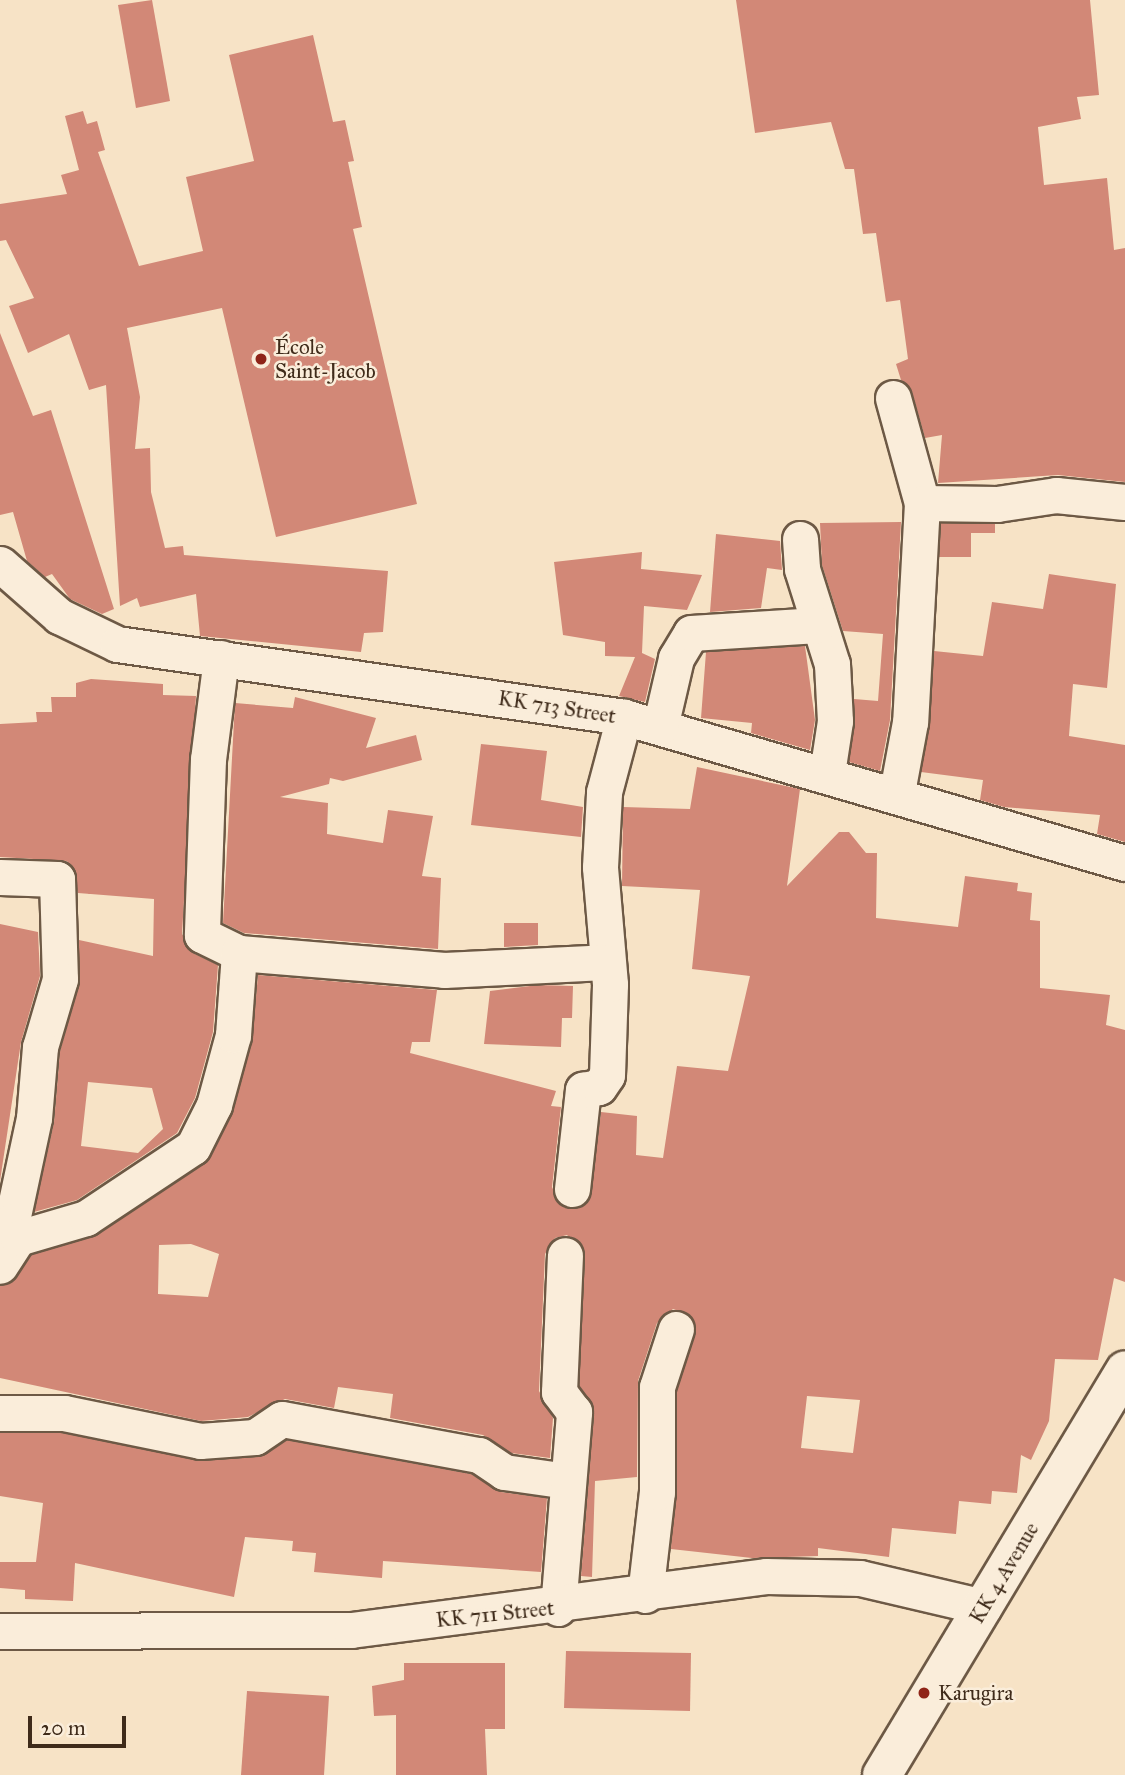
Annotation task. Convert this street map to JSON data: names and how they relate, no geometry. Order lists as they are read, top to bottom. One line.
{"streets":{"main road":["KK 4 Avenue"],"street":["KK 713 Street","KK 711 Street"]},"crossings":[["KK 4 Avenue","KK 711 Street"]],"places":["École Saint-Jacob","Karugira"],"scale_bar":"20 m"}
